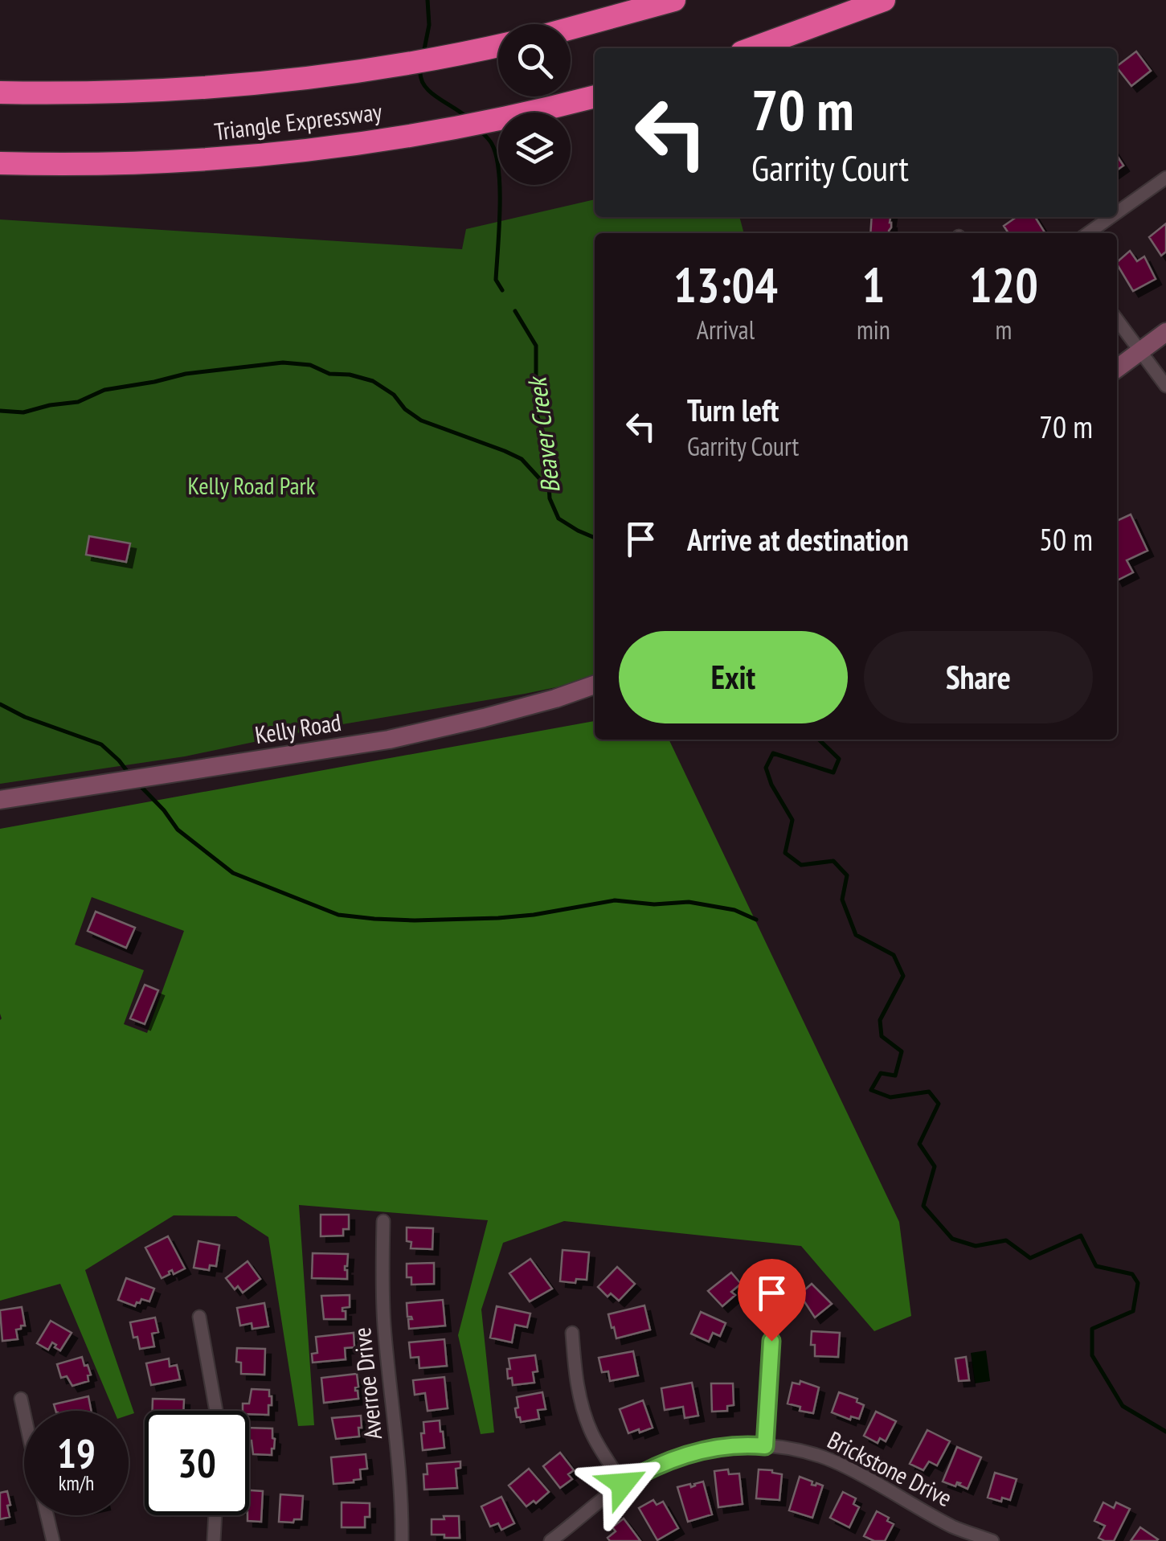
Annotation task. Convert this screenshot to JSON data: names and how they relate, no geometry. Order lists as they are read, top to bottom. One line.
{"streets":{"highway":["Triangle Expressway"],"street":["Kelly Road","Averroe Drive","Brickstone Drive"]},"water":["Beaver Creek"],"parks":["Kelly Road Park"],"page":{"turn":["70 m","Garrity Court"],"eta":["13:04","Arrival","1","min","120","m"],"list":[{"name":"Turn left","note":"Garrity Court","value":"70 m"},{"name":"Arrive at destination","value":"50 m"}],"buttons":["Exit","Share"],"speed":"19 km/h","limit":"30"}}
